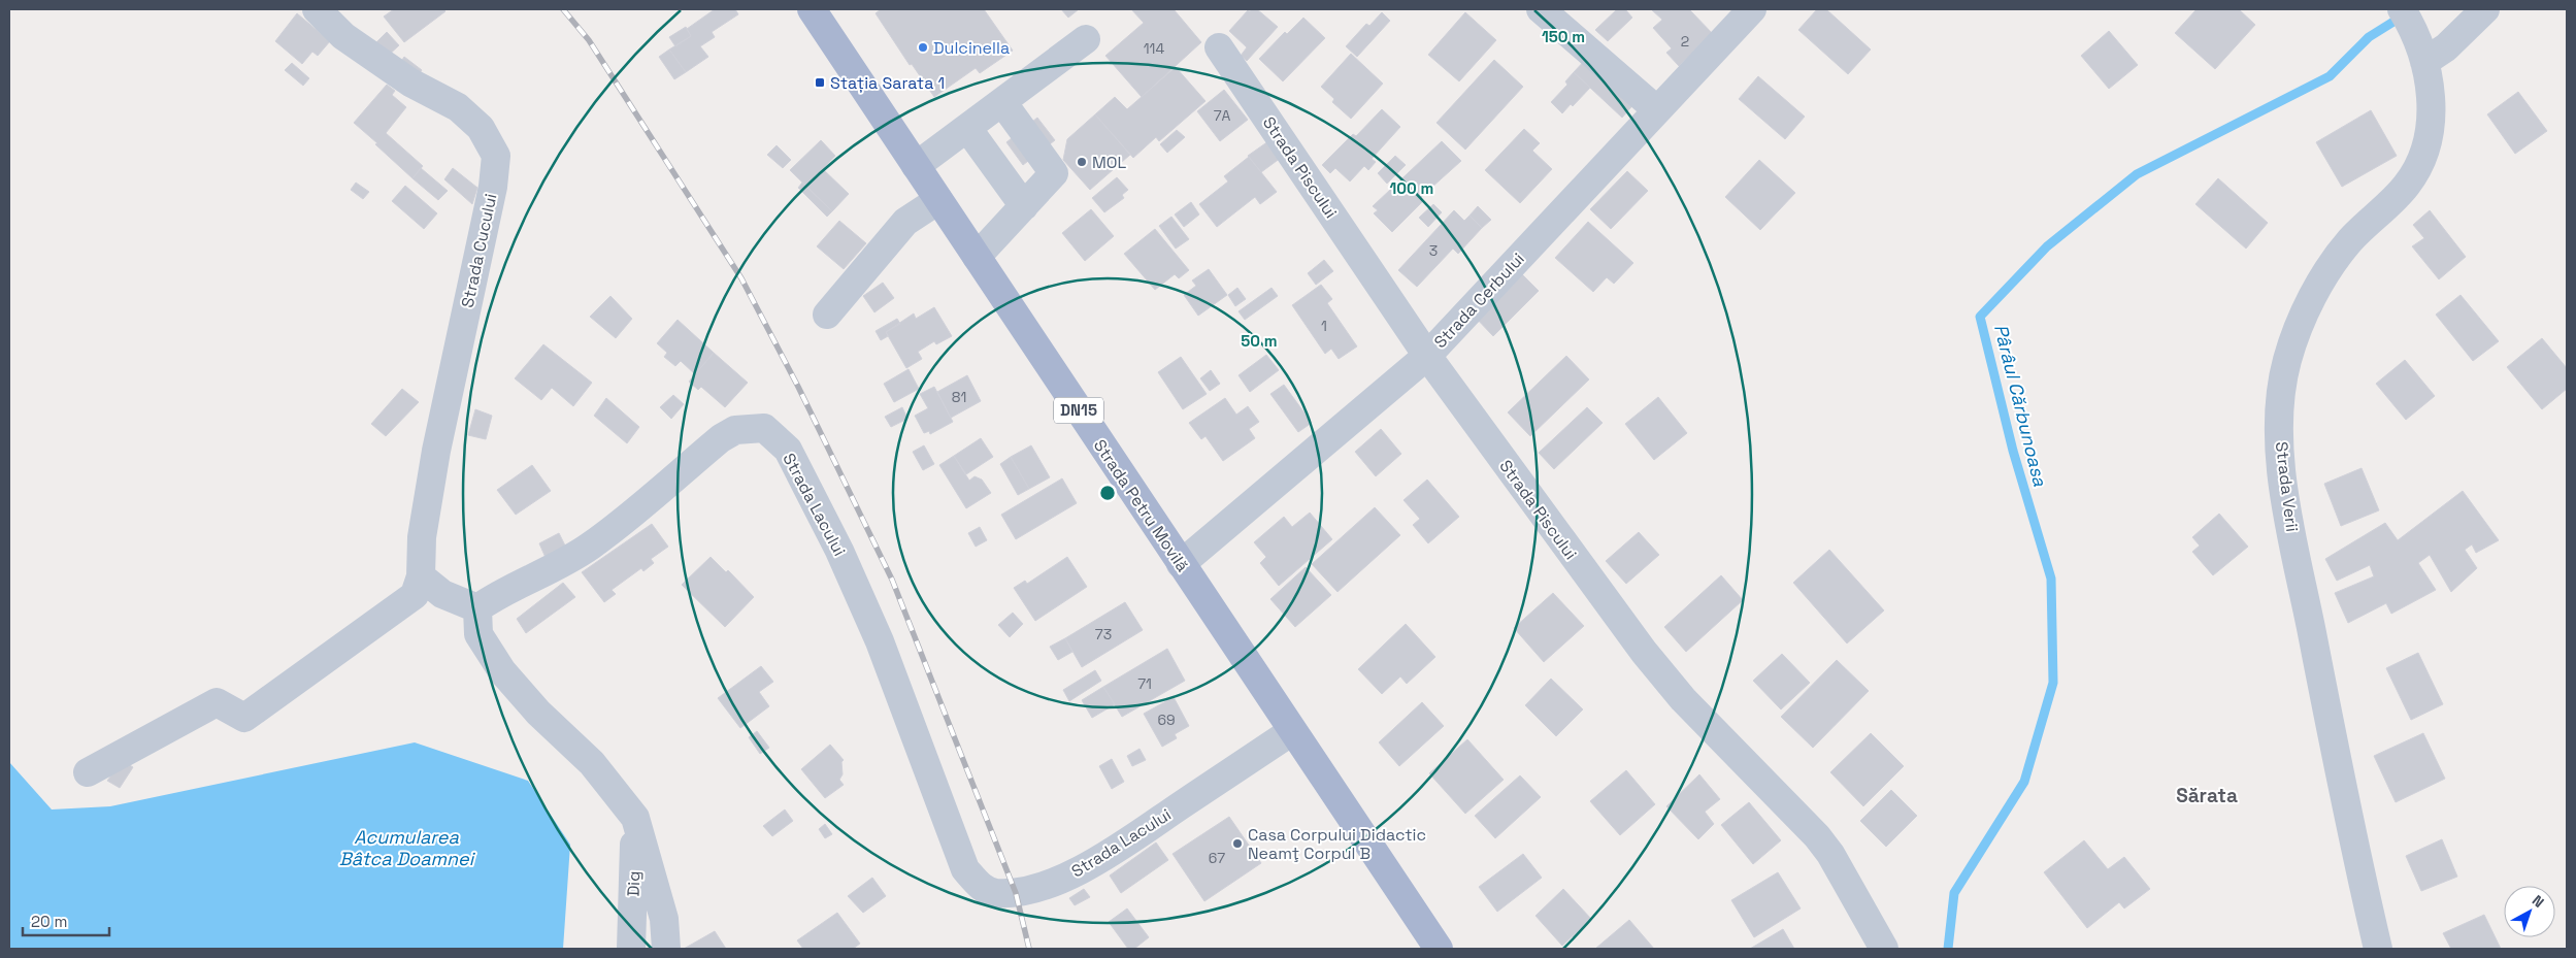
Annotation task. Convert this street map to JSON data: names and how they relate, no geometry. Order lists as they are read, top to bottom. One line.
{"streets":{"main road":["DN15","Strada Petru Movilă"],"street":["Strada Piscului","Strada Cucului","Strada Cerbului","Strada Verii","Strada Lacului","Dig"]},"crossings":[["Strada Piscului","Strada Cerbului"],["Strada Cerbului","Strada Petru Movilă"],["Strada Lacului","Strada Petru Movilă"]],"districts":["Sărata"],"water":["Pârâul Cărbunoasa","Acumularea Bâtca Doamnei"],"places":{"other":["Dulcinella","MOL","Casa Corpului Didactic Neamţ Corpul B"],"transit":["Stația Sarata 1"]},"house_numbers":["2","114","7A","3","1","81","73","71","69","67"],"scale_bar":"20 m","north":"top right","rings":["150 m","100 m","50 m"]}
